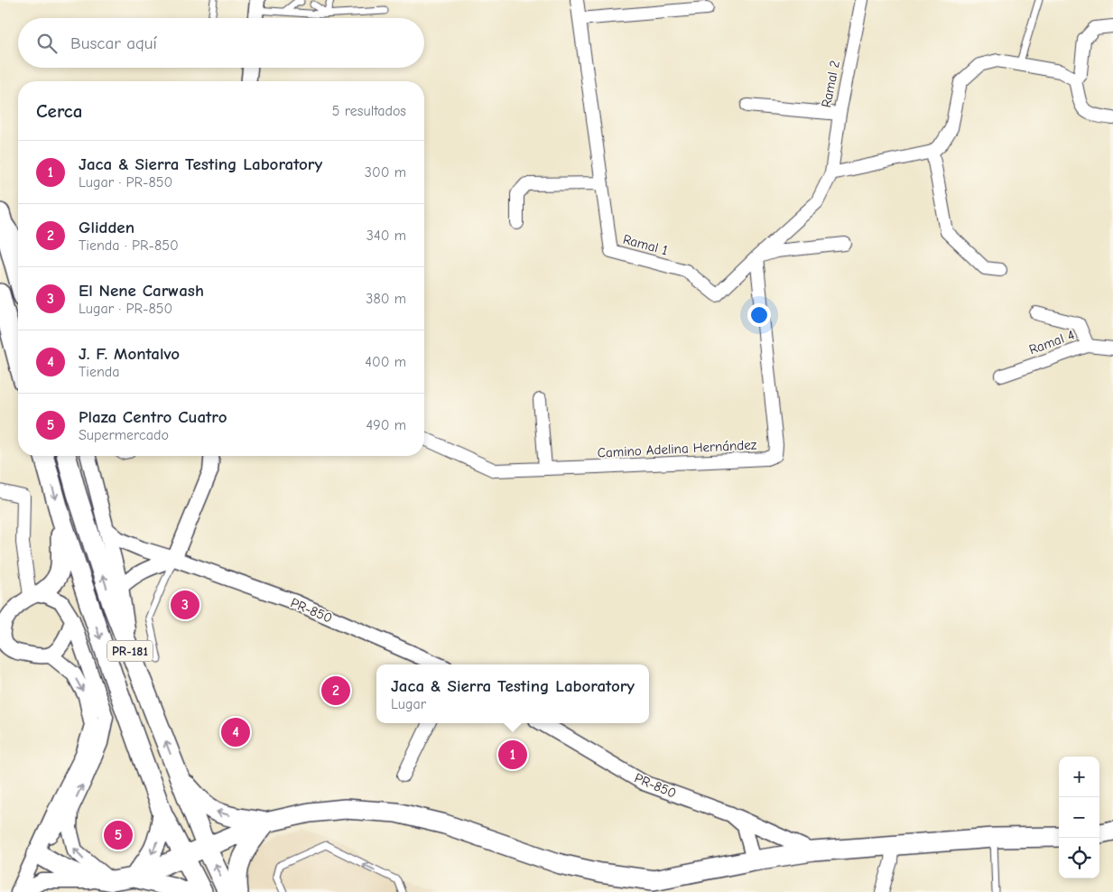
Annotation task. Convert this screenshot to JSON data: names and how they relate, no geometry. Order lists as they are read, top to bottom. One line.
{"streets":{"main road":["PR-181"],"street":["Ramal 2","Ramal 1","Ramal 4","Camino Adelina Hernández","PR-850"]},"crossings":[["Ramal 1","Camino Adelina Hernández"]],"page":{"search":"Buscar aquí","heading":["Cerca","5 resultados"],"list":[{"mark":"1","name":"Jaca & Sierra Testing Laboratory","note":"Lugar · PR-850","value":"300 m"},{"mark":"2","name":"Glidden","note":"Tienda · PR-850","value":"340 m"},{"mark":"3","name":"El Nene Carwash","note":"Lugar · PR-850","value":"380 m"},{"mark":"4","name":"J. F. Montalvo","note":"Tienda","value":"400 m"},{"mark":"5","name":"Plaza Centro Cuatro","note":"Supermercado","value":"490 m"}],"pins":["3","2","4","1","5"],"popup":["Jaca & Sierra Testing Laboratory","Lugar"],"map_buttons":["+","−"]}}
